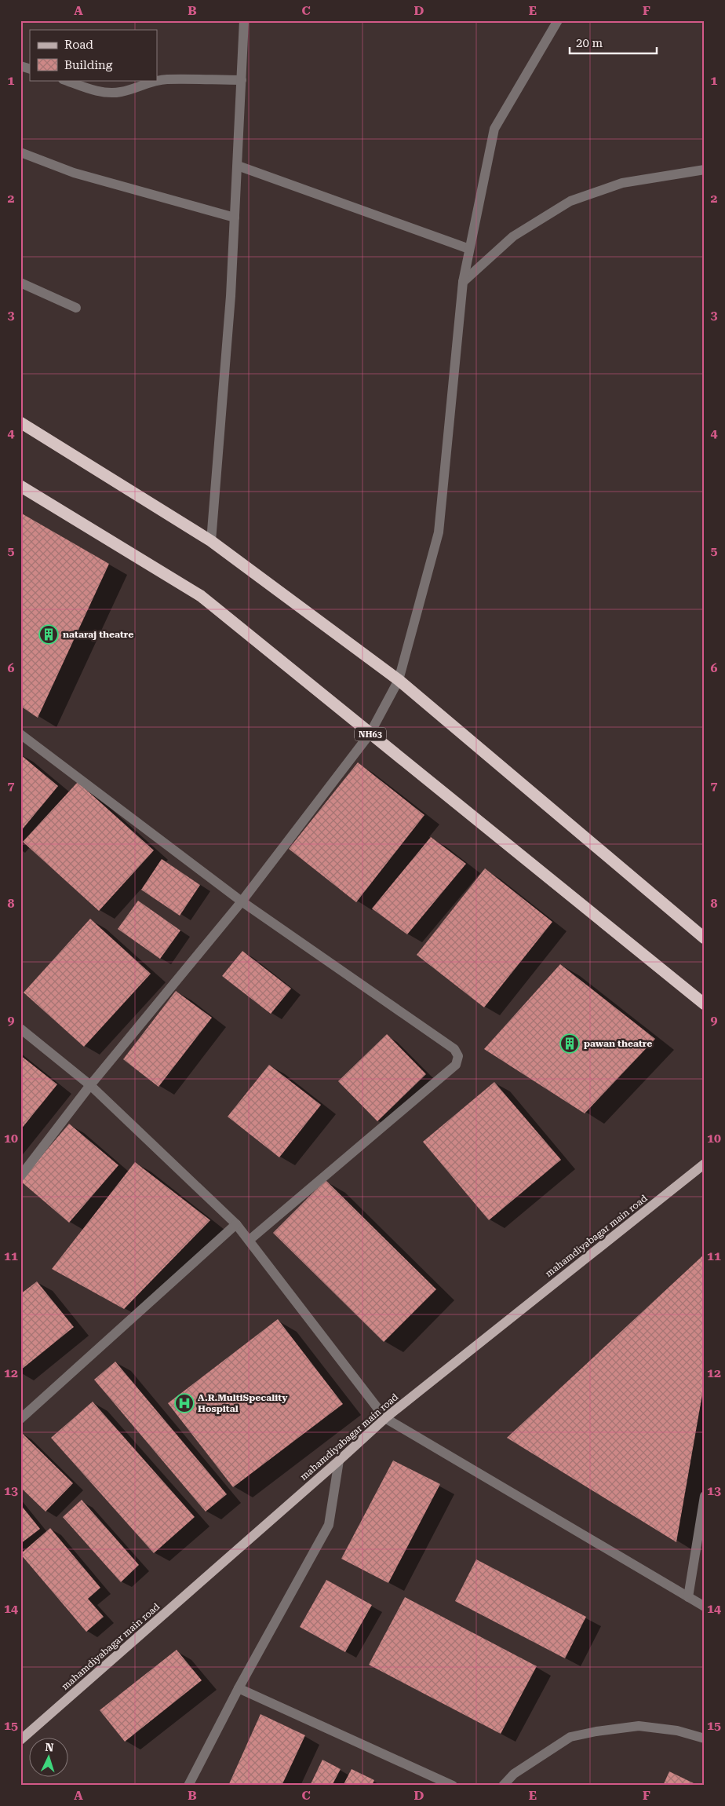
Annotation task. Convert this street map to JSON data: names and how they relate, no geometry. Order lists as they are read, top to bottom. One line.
{"streets":{"highway":["NH63"],"main road":["mahamdiyabagar main road"]},"places":{"building":["nataraj theatre","pawan theatre"],"hospital":["A.R.MultiSpecality Hospital"]},"legend":["Road","Building"],"scale_bar":"20 m","north":"top","grid":{"columns":["A","B","C","D","E","F"],"rows":["1","2","3","4","5","6","7","8","9","10","11","12","13","14","15"]}}
